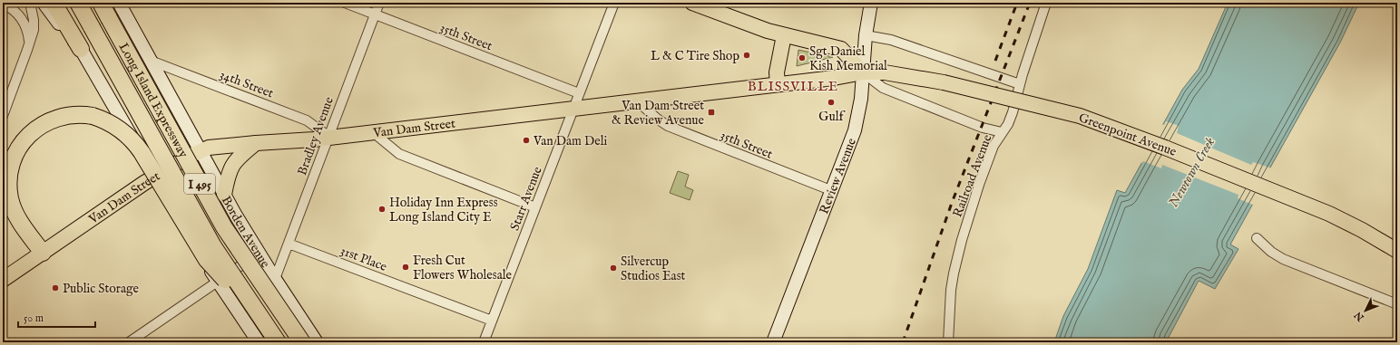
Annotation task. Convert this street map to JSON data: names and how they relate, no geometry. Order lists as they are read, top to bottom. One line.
{"streets":{"highway":["Long Island Expressway","I 495"],"main road":["Van Dam Street","Greenpoint Avenue","Review Avenue","Borden Avenue"],"street":["35th Street","34th Street","Bradley Avenue","Railroad Avenue","Starr Avenue","31st Place"]},"crossings":[["35th Street","Van Dam Street"],["35th Street","Bradley Avenue"],["35th Street","Review Avenue"],["35th Street","Starr Avenue"],["34th Street","Van Dam Street"],["34th Street","Bradley Avenue"],["34th Street","Borden Avenue"],["Van Dam Street","Greenpoint Avenue"],["Van Dam Street","Bradley Avenue"],["Van Dam Street","Review Avenue"],["Van Dam Street","Starr Avenue"],["Van Dam Street","Borden Avenue"],["Greenpoint Avenue","Review Avenue"],["Bradley Avenue","Borden Avenue"],["Bradley Avenue","31st Place"],["Starr Avenue","31st Place"]],"districts":["BLISSVILLE"],"water":["Newtown Creek"],"places":{"other":["L & C Tire Shop","Sgt Daniel Kish Memorial","Gulf","Van Dam Deli","Holiday Inn Express Long Island City E","Fresh Cut Flowers Wholesale","Silvercup Studios East","Public Storage"],"transit":["Van Dam Street & Review Avenue"]},"scale_bar":"50 m","north":"bottom left"}
